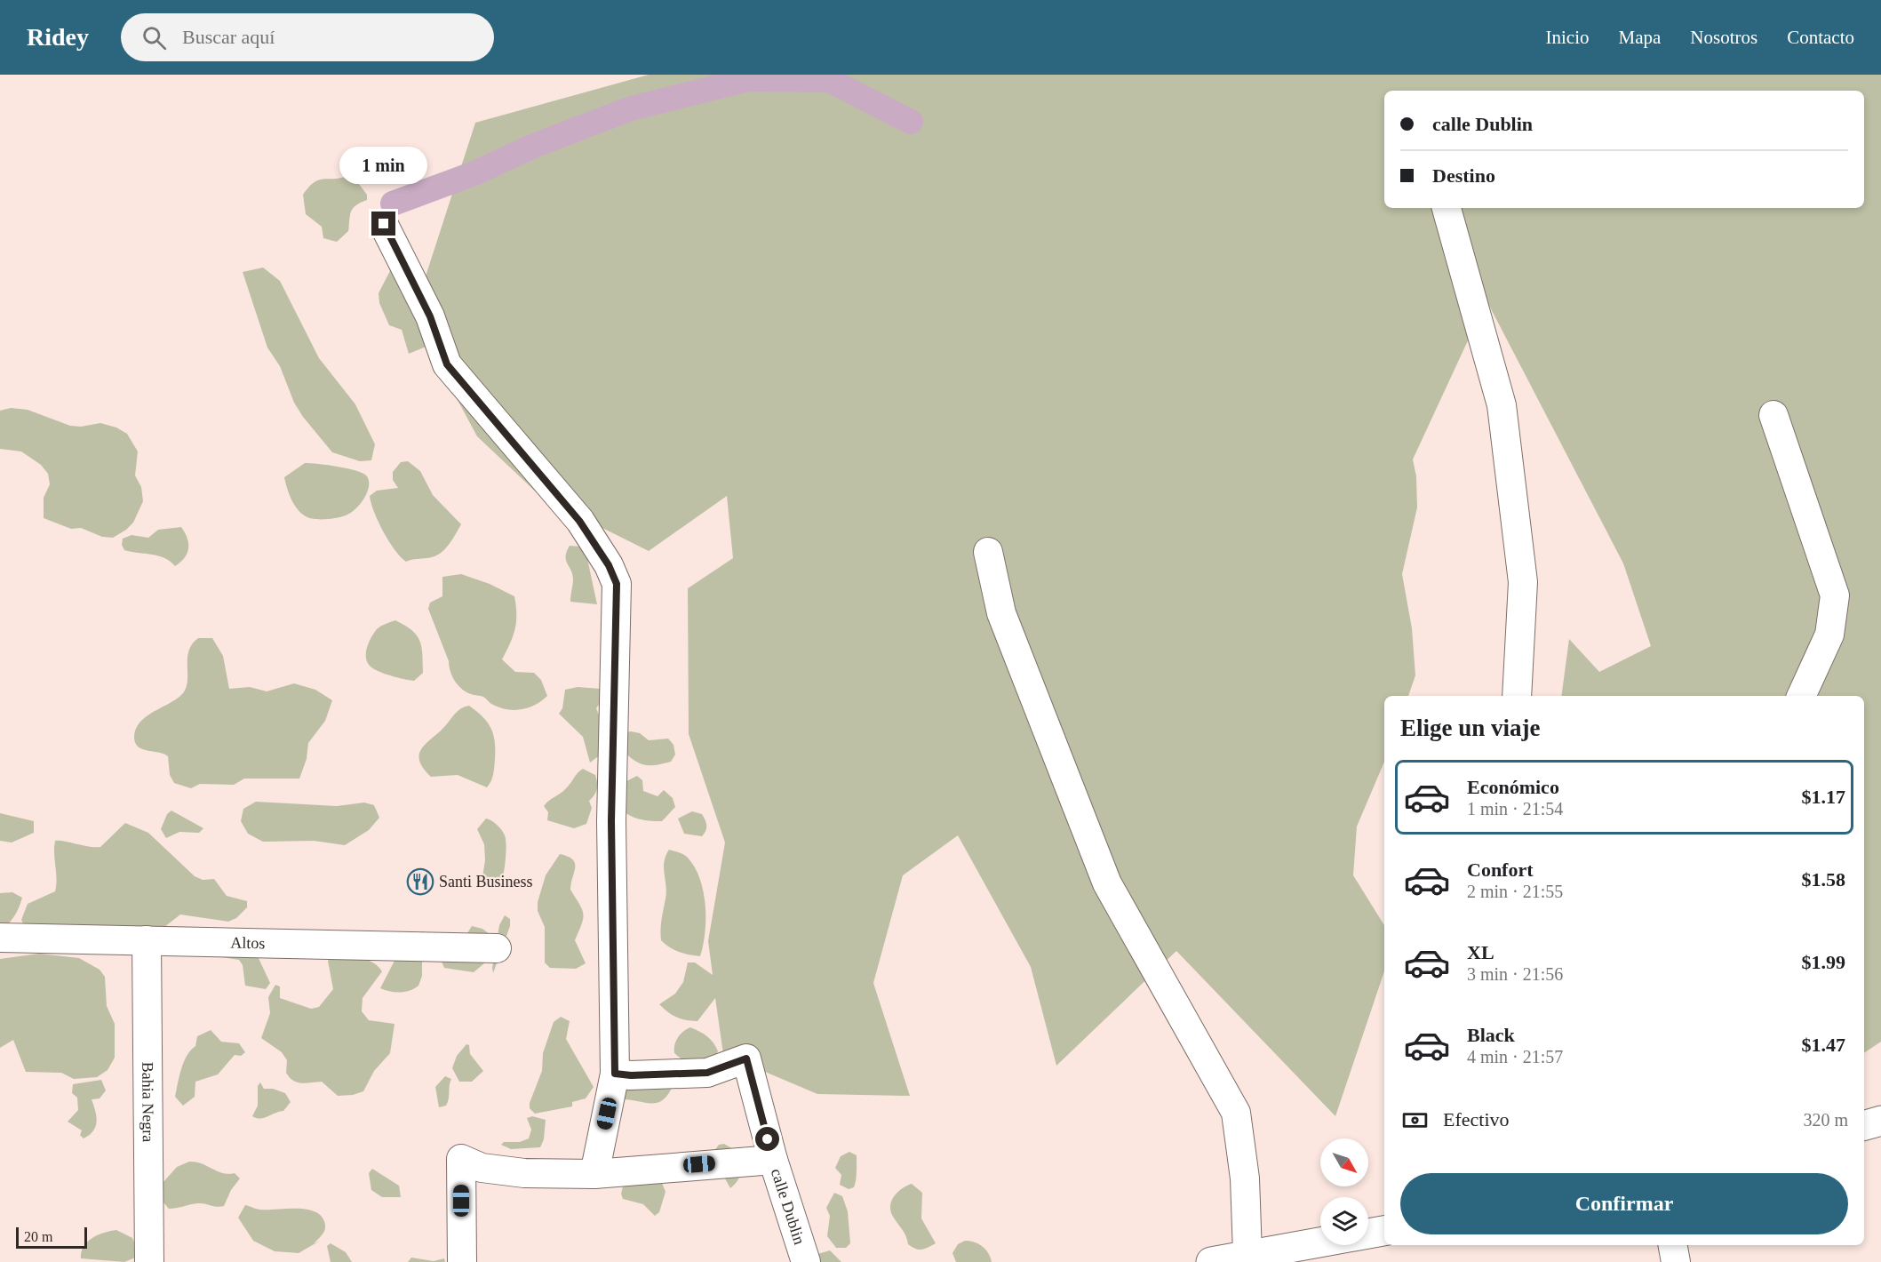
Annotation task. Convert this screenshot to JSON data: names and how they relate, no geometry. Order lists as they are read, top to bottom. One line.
{"streets":{"street":["Altos","Bahia Negra","calle Dublin"]},"crossings":[["Altos","Bahia Negra"]],"places":{"restaurant":["Santi Business"]},"scale_bar":"20 m","north":"bottom right","page":{"header":"Ridey","search":"Buscar aquí","nav":["Inicio","Mapa","Nosotros","Contacto"],"banner":["calle Dublin","Destino"],"bubble":"1 min","heading":"Elige un viaje","list":[{"name":"Económico","note":"1 min · 21:54","value":"$1.17"},{"name":"Confort","note":"2 min · 21:55","value":"$1.58"},{"name":"XL","note":"3 min · 21:56","value":"$1.99"},{"name":"Black","note":"4 min · 21:57","value":"$1.47"}],"pay":["Efectivo","320 m"],"buttons":"Confirmar","scale":"20 m"}}
